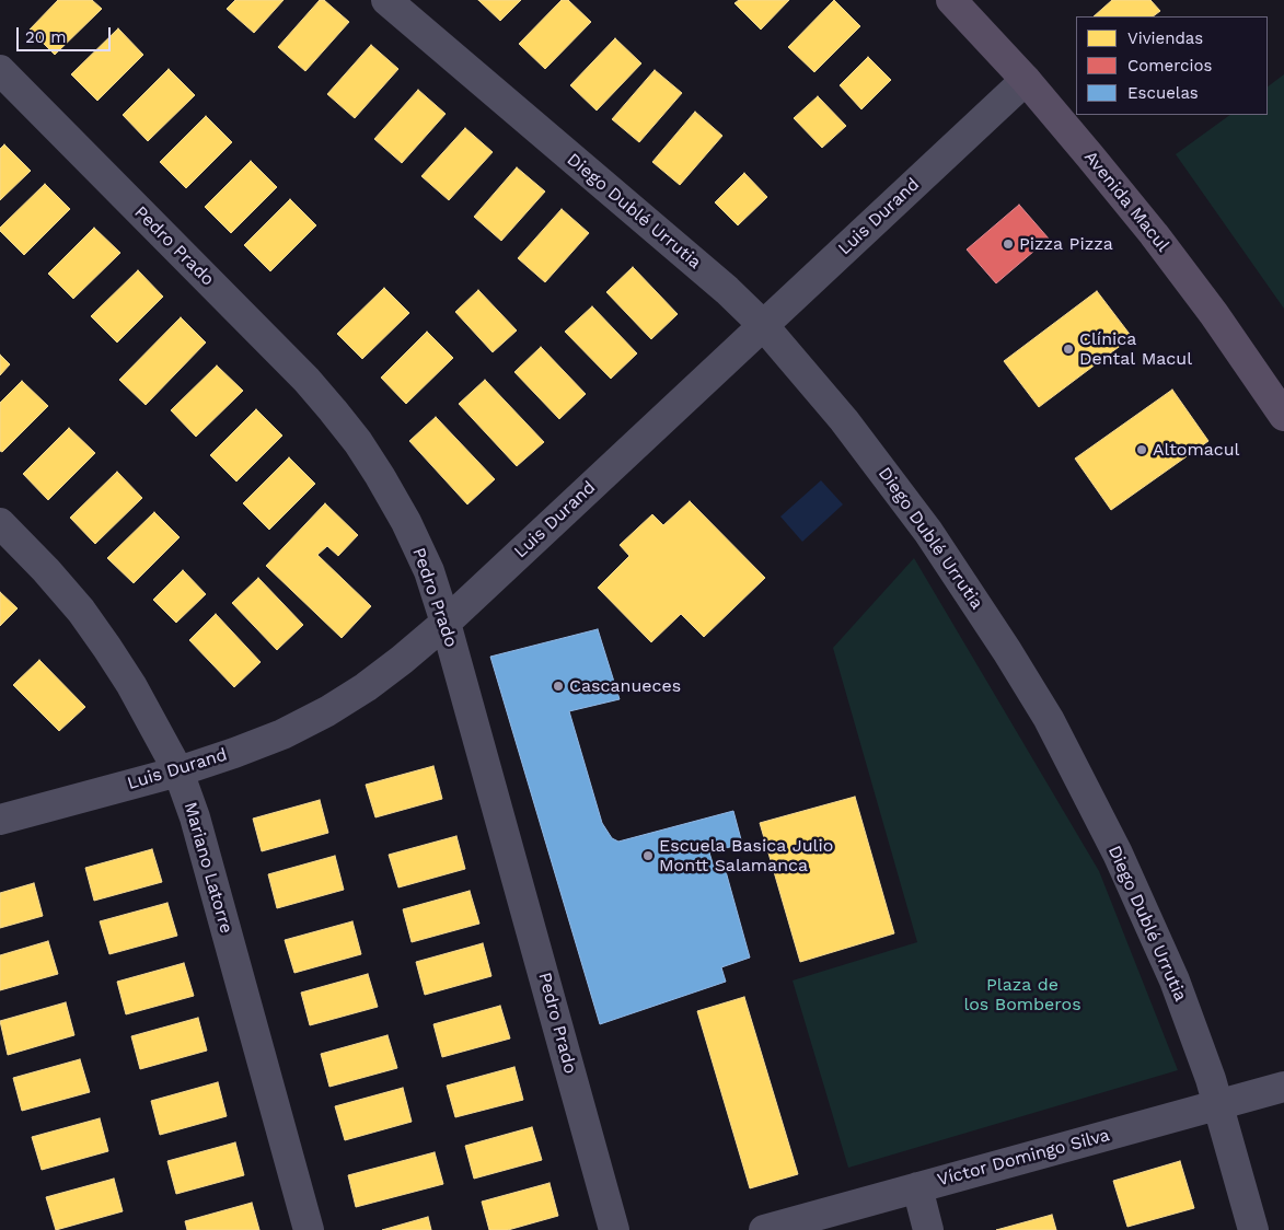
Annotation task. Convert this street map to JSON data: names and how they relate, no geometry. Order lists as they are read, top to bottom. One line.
{"streets":{"main road":["Avenida Macul"],"street":["Diego Dublé Urrutia","Luis Durand","Pedro Prado","Mariano Latorre","Víctor Domingo Silva"]},"crossings":[["Avenida Macul","Luis Durand"],["Diego Dublé Urrutia","Luis Durand"],["Diego Dublé Urrutia","Víctor Domingo Silva"],["Luis Durand","Pedro Prado"],["Luis Durand","Mariano Latorre"]],"parks":["Plaza de los Bomberos"],"places":["Pizza Pizza","Clínica Dental Macul","Altomacul","Cascanueces","Escuela Basica Julio Montt Salamanca"],"legend":["Viviendas","Comercios","Escuelas"],"scale_bar":"20 m"}
